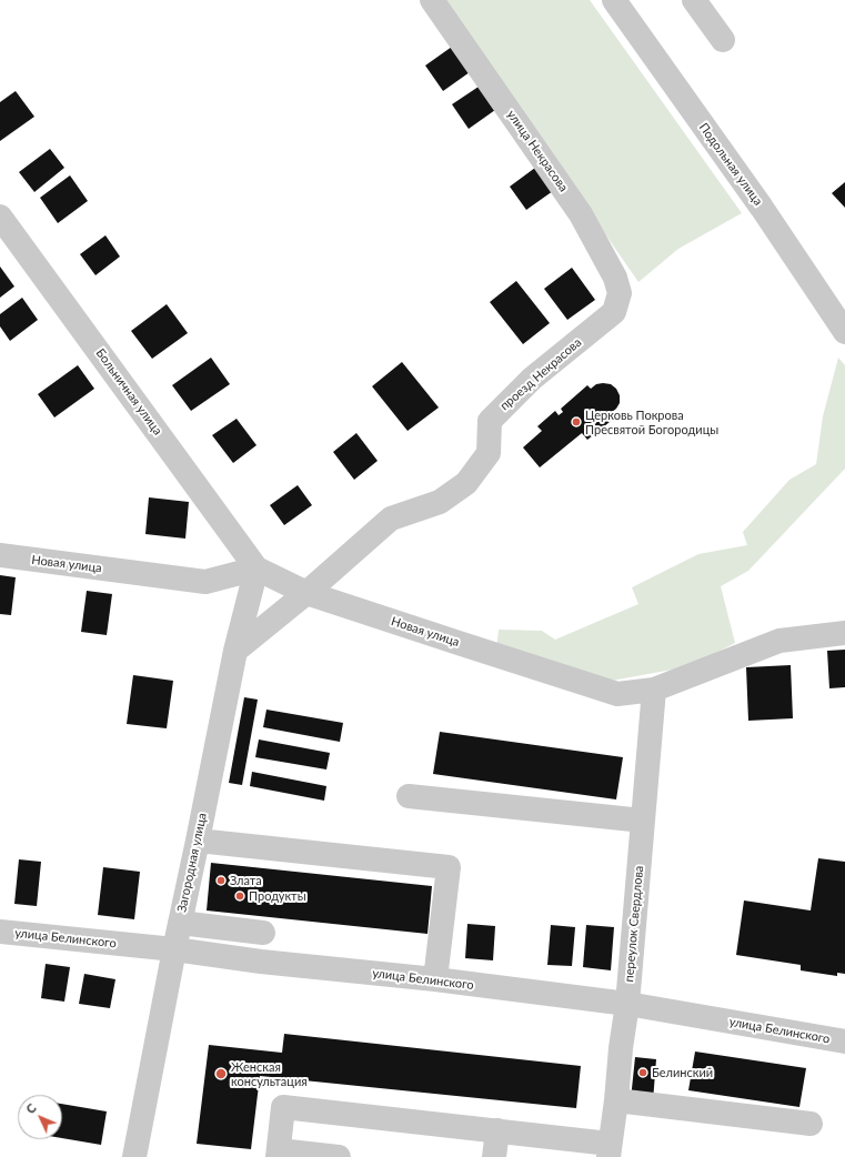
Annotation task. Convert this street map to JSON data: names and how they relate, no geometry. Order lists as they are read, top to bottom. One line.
{"streets":{"street":["улица Некрасова","Подольная улица","проезд Некрасова","Больничная улица","Новая улица","Загородная улица","переулок Свердлова","улица Белинского"]},"crossings":[["улица Некрасова","проезд Некрасова"],["проезд Некрасова","Новая улица"],["проезд Некрасова","Загородная улица"],["Больничная улица","Новая улица"],["Больничная улица","Загородная улица"],["Новая улица","Загородная улица"],["Новая улица","переулок Свердлова"],["Загородная улица","улица Белинского"],["переулок Свердлова","улица Белинского"]],"places":["Церковь Покрова Пресвятой Богородицы","Злата","Продукты","Белинский","Женская консультация"],"north":"top left"}
